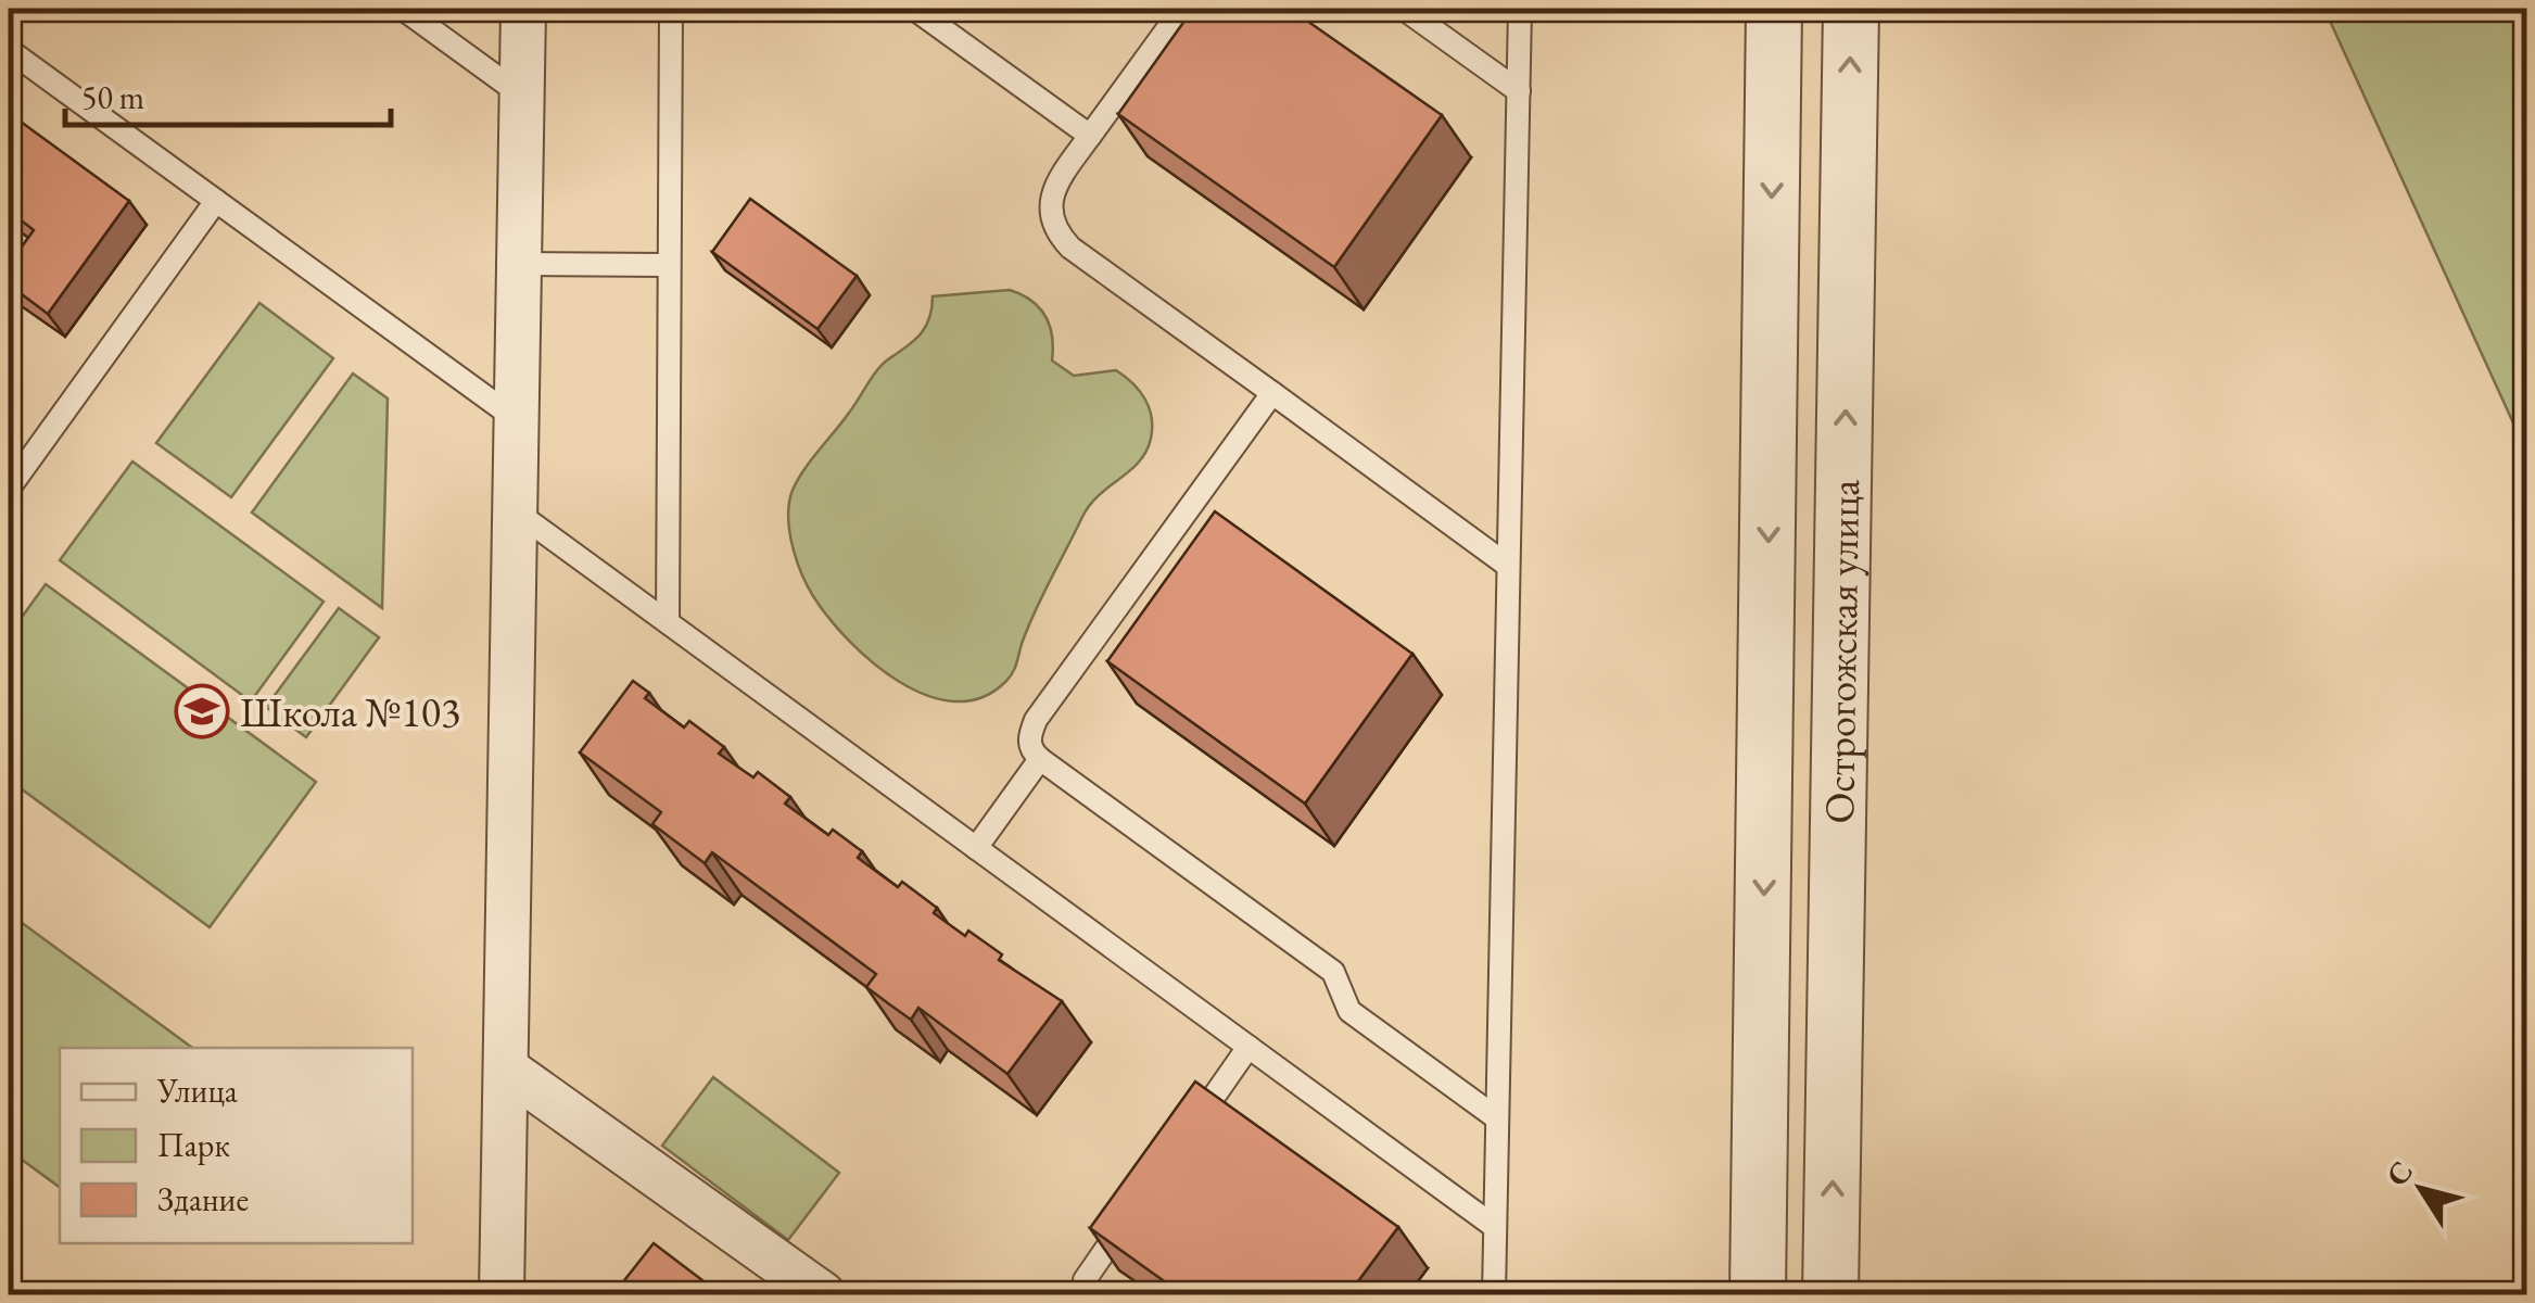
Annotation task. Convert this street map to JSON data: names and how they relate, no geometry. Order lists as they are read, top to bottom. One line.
{"streets":{"street":["Острогожская улица"]},"places":{"school or university":["Школа №103"]},"legend":["Улица","Парк","Здание"],"scale_bar":"50 m","north":"top left"}
